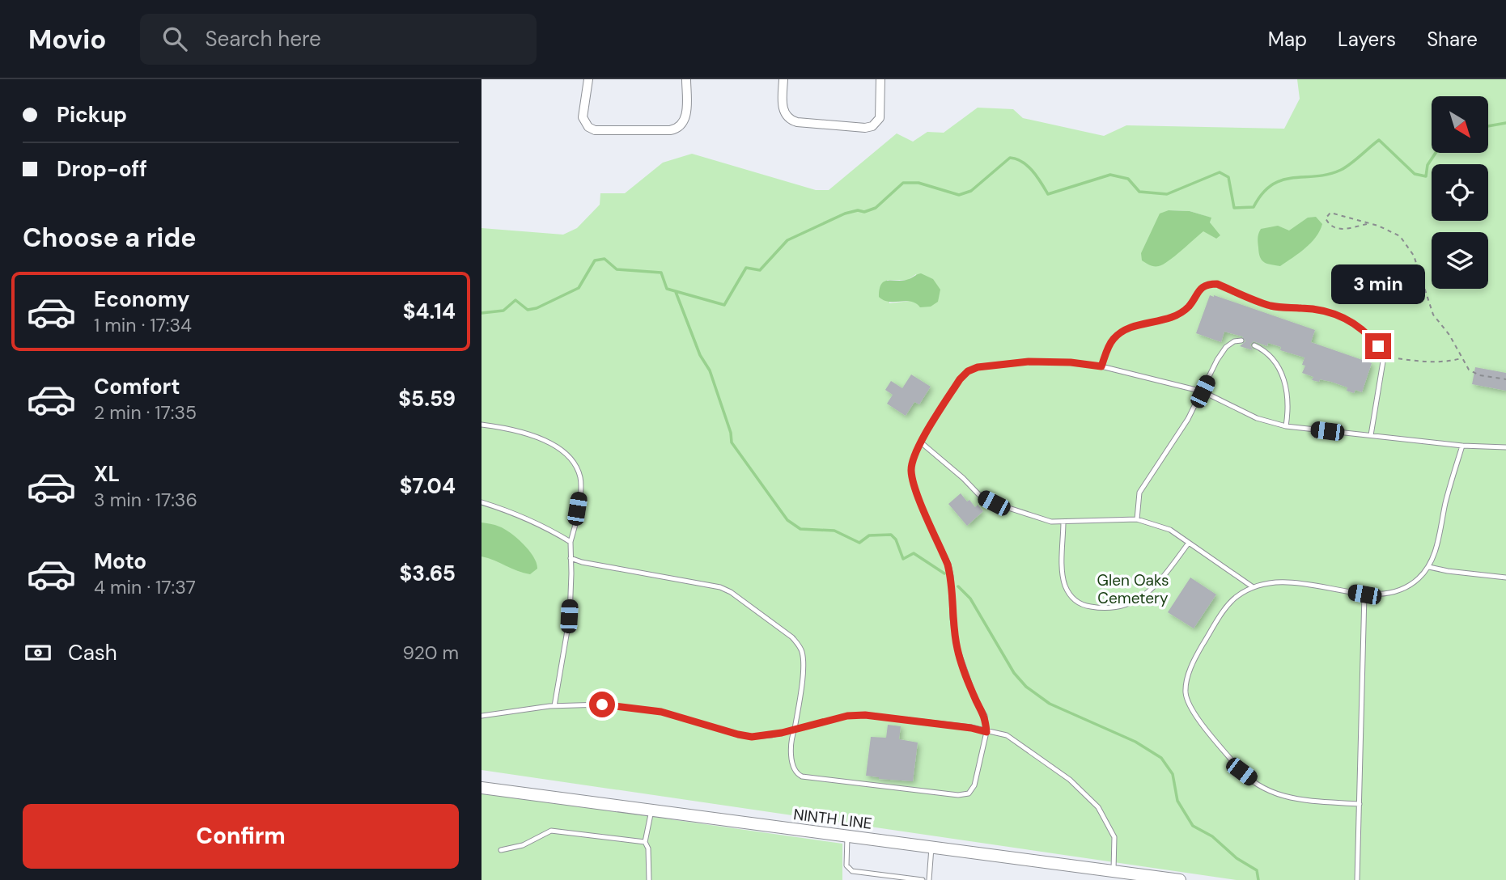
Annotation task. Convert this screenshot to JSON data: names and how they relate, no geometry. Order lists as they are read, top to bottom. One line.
{"streets":{"main road":["NINTH LINE"]},"parks":["Glen Oaks Cemetery"],"north":"bottom right","page":{"header":"Movio","search":"Search here","nav":["Map","Layers","Share"],"banner":["Pickup","Drop-off"],"heading":"Choose a ride","bubble":"3 min","list":[{"name":"Economy","note":"1 min · 17:34","value":"$4.14"},{"name":"Comfort","note":"2 min · 17:35","value":"$5.59"},{"name":"XL","note":"3 min · 17:36","value":"$7.04"},{"name":"Moto","note":"4 min · 17:37","value":"$3.65"}],"pay":["Cash","920 m"],"buttons":"Confirm"}}
